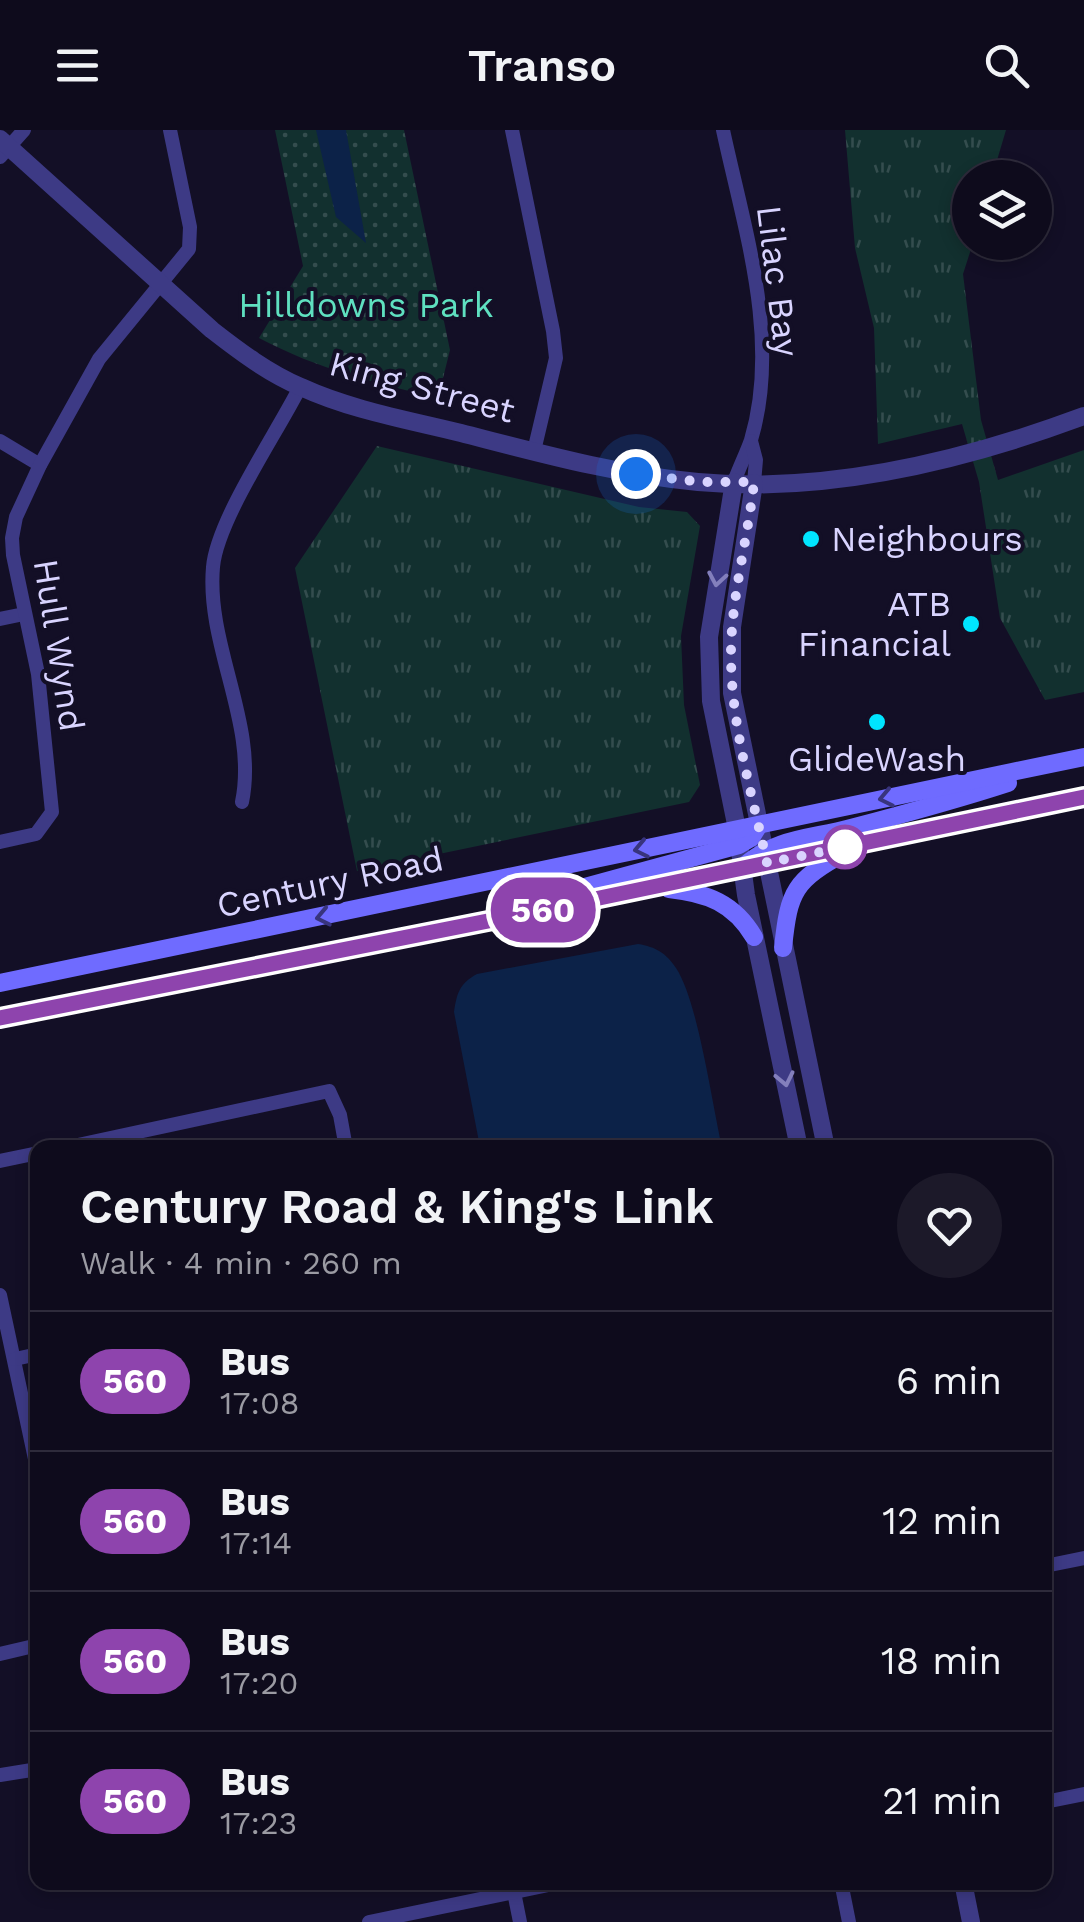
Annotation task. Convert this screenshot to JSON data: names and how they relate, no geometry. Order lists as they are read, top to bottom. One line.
{"streets":{"main road":["Century Road"],"street":["Lilac Bay","King Street","Hull Wynd"]},"crossings":[["Lilac Bay","King Street"],["King Street","Hull Wynd"]],"parks":["Hilldowns Park"],"places":["Neighbours","ATB Financial","GlideWash"],"lines":["bus line 560"],"page":{"header":"Transo","on_map":"560","heading":["Century Road & King's Link","Walk · 4 min · 260 m"],"list":[{"mark":"560","name":"Bus","note":"17:08","value":"6 min"},{"mark":"560","name":"Bus","note":"17:14","value":"12 min"},{"mark":"560","name":"Bus","note":"17:20","value":"18 min"},{"mark":"560","name":"Bus","note":"17:23","value":"21 min"}]}}
